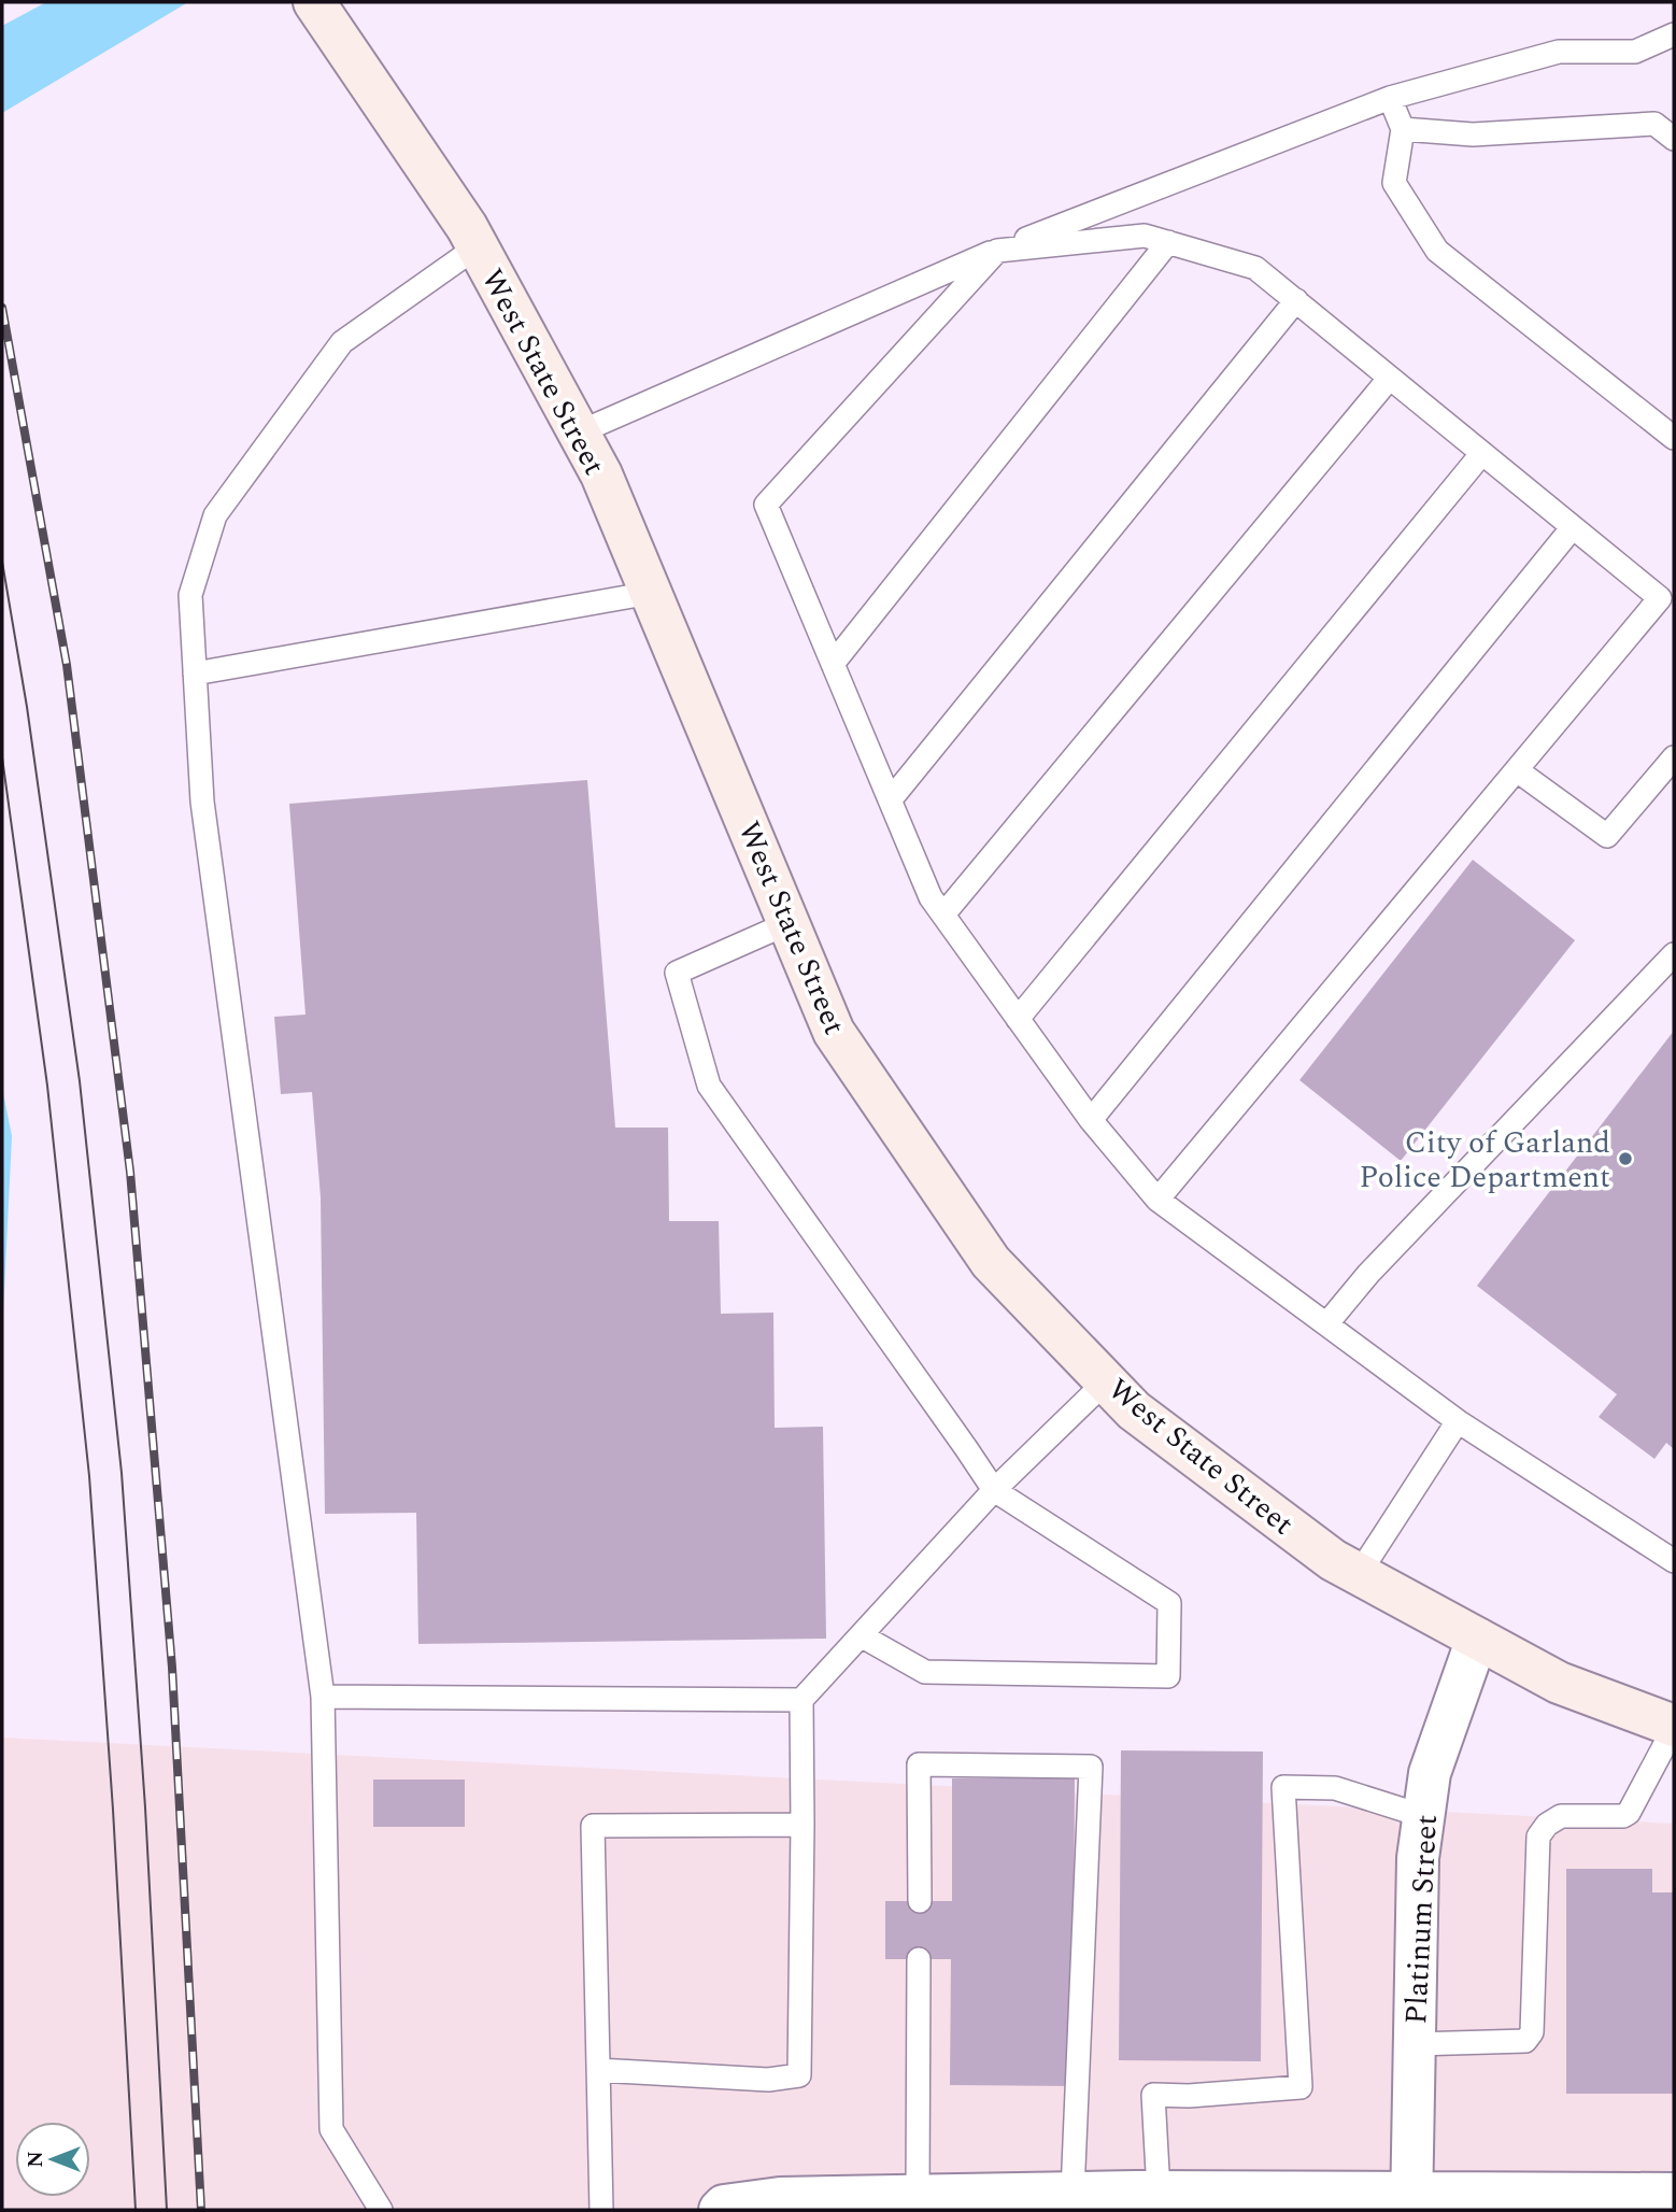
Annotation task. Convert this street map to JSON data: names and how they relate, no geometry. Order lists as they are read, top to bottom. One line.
{"streets":{"street":["West State Street","Platinum Street"]},"crossings":[["West State Street","Platinum Street"]],"places":["City of Garland Police Department"],"north":"left"}
